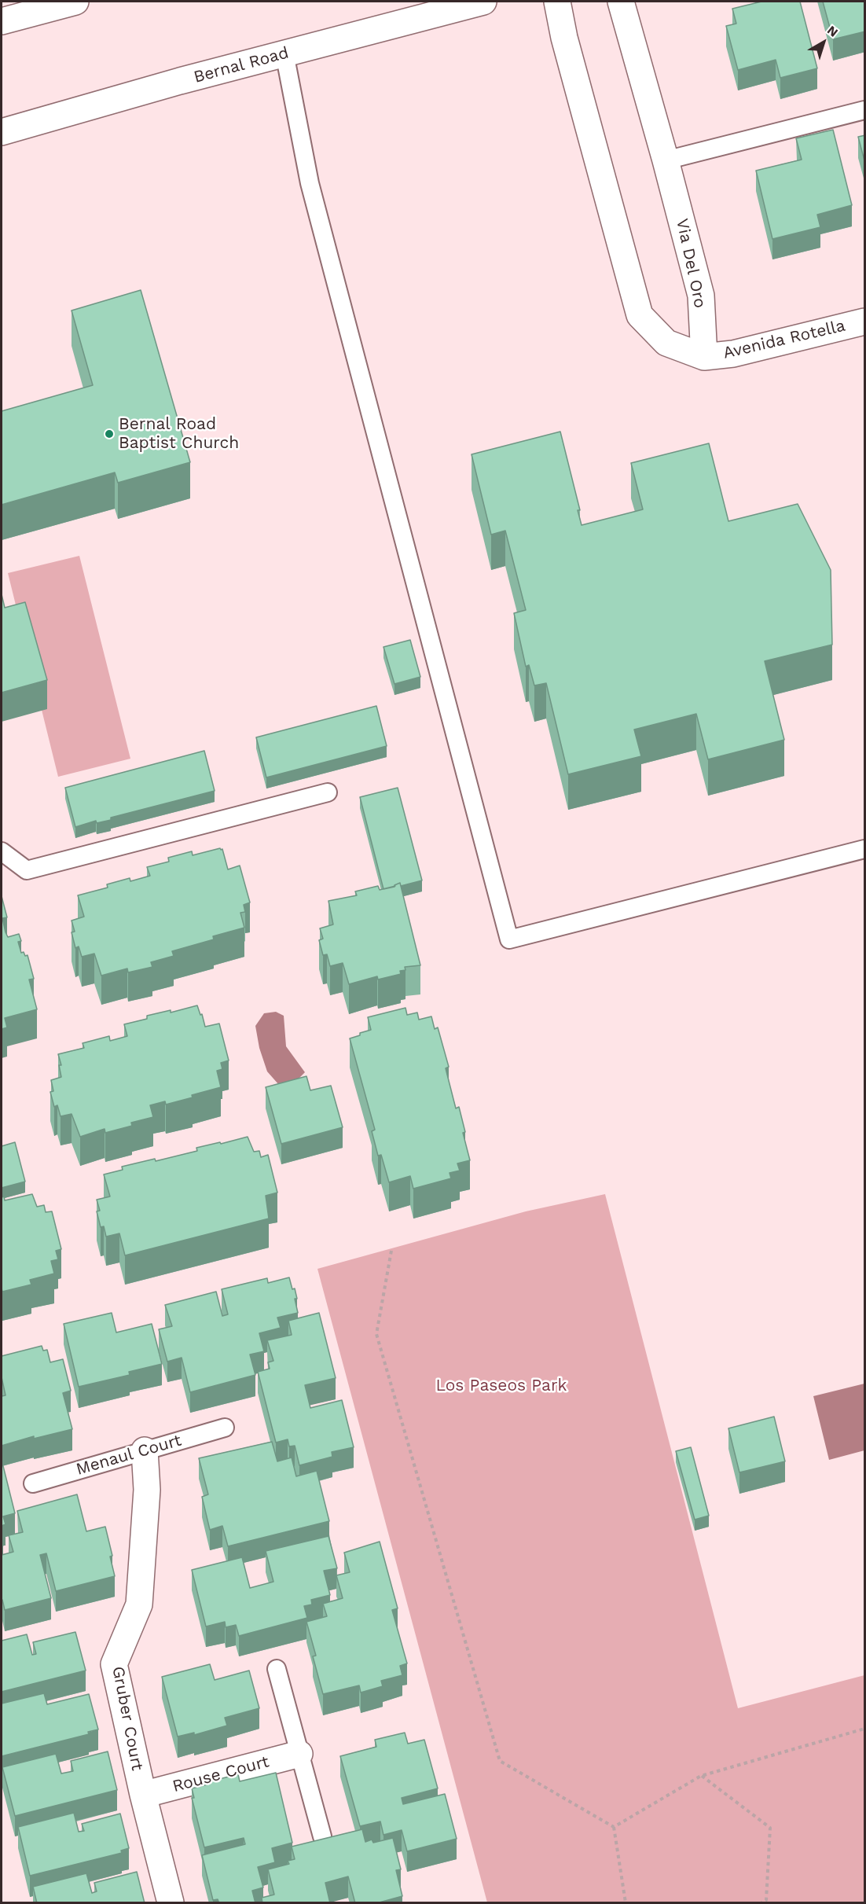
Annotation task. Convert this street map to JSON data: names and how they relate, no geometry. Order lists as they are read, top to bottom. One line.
{"streets":{"street":["Bernal Road","Via Del Oro","Avenida Rotella","Gruber Court","Rouse Court"],"lane":["Menaul Court"]},"crossings":[["Via Del Oro","Avenida Rotella"],["Menaul Court","Gruber Court"],["Gruber Court","Rouse Court"]],"parks":["Los Paseos Park"],"places":["Bernal Road Baptist Church"],"north":"top right"}
